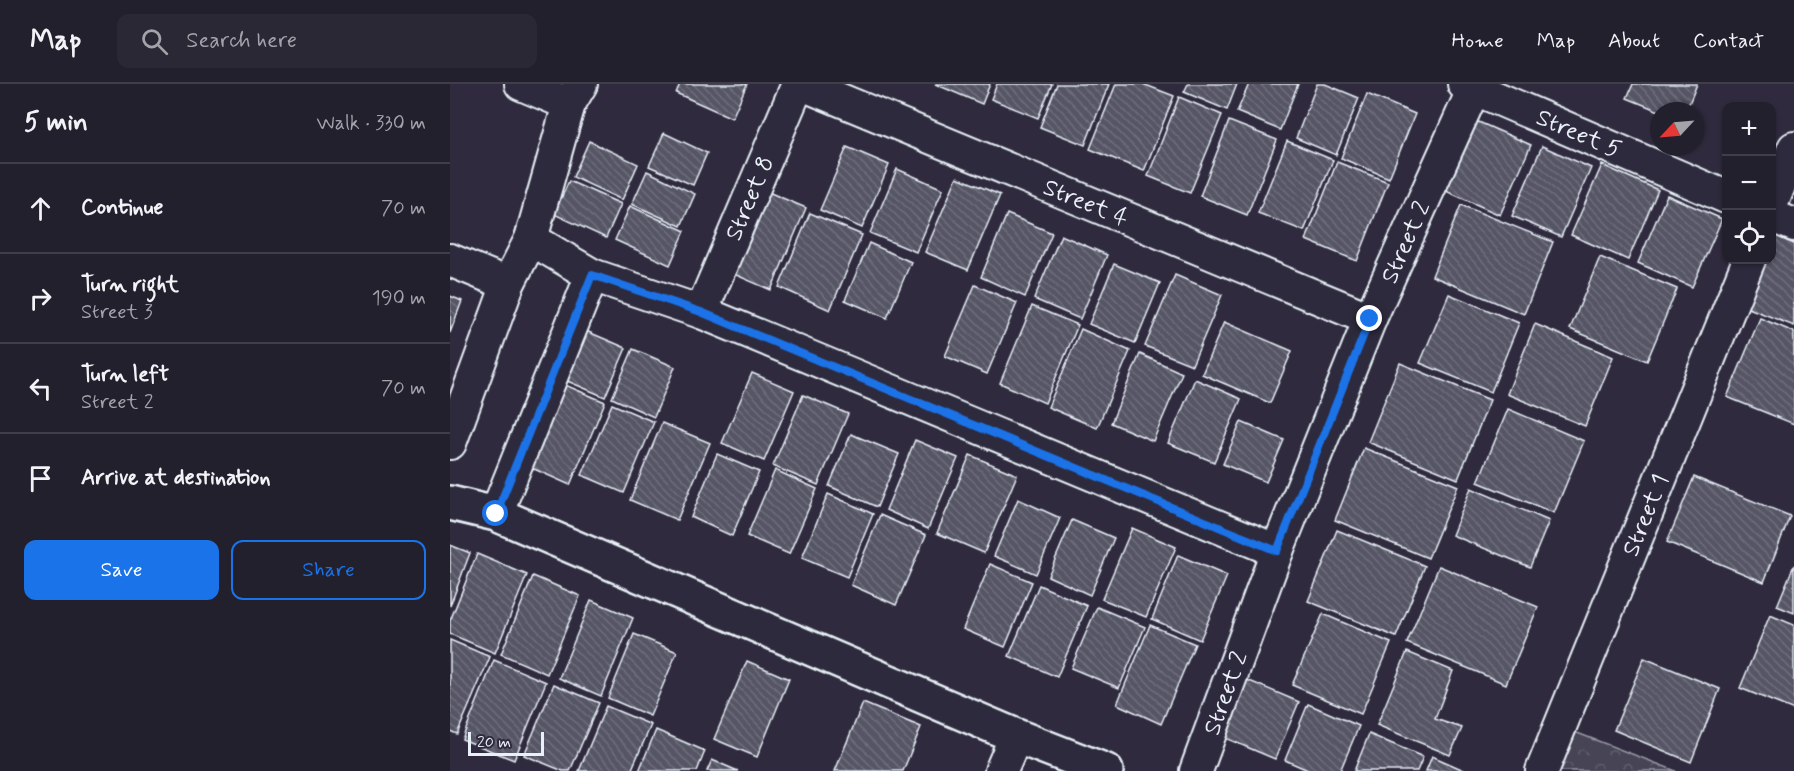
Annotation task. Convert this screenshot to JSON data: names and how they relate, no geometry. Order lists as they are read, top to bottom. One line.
{"streets":{"street":["Street 5","Street 8","Street 4","Street 2","Street 1"]},"crossings":[["Street 5","Street 2"],["Street 8","Street 4"],["Street 4","Street 2"]],"scale_bar":"20 m","north":"bottom left","page":{"header":"Map","search":"Search here","nav":["Home","Map","About","Contact"],"heading":["5 min","Walk · 330 m"],"map_buttons":["+","−"],"list":[["Continue","70 m"],["Turn right","Street 3","190 m"],["Turn left","Street 2","70 m"],"Arrive at destination"],"buttons":["Save","Share"],"scale":"20 m"}}
